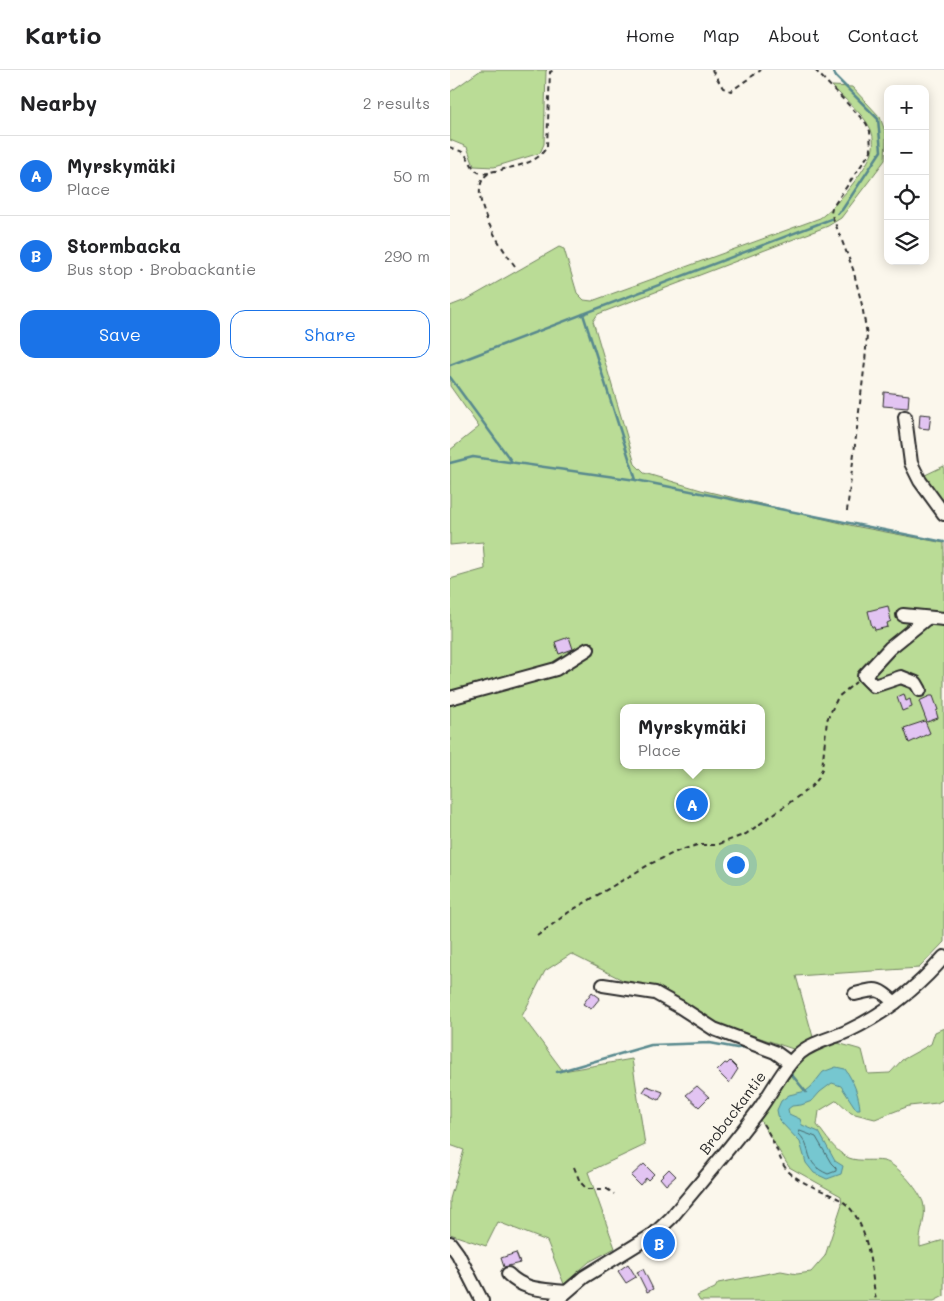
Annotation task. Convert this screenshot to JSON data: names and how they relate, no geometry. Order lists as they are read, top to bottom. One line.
{"streets":{"street":["Brobackantie"]},"page":{"header":"Kartio","nav":["Home","Map","About","Contact"],"heading":["Nearby","2 results"],"map_buttons":["+","−"],"list":[{"mark":"A","name":"Myrskymäki","note":"Place","value":"50 m"},{"mark":"B","name":"Stormbacka","note":"Bus stop · Brobackantie","value":"290 m"}],"buttons":["Save","Share"],"popup":["Myrskymäki","Place"],"pins":["A","B"]}}
